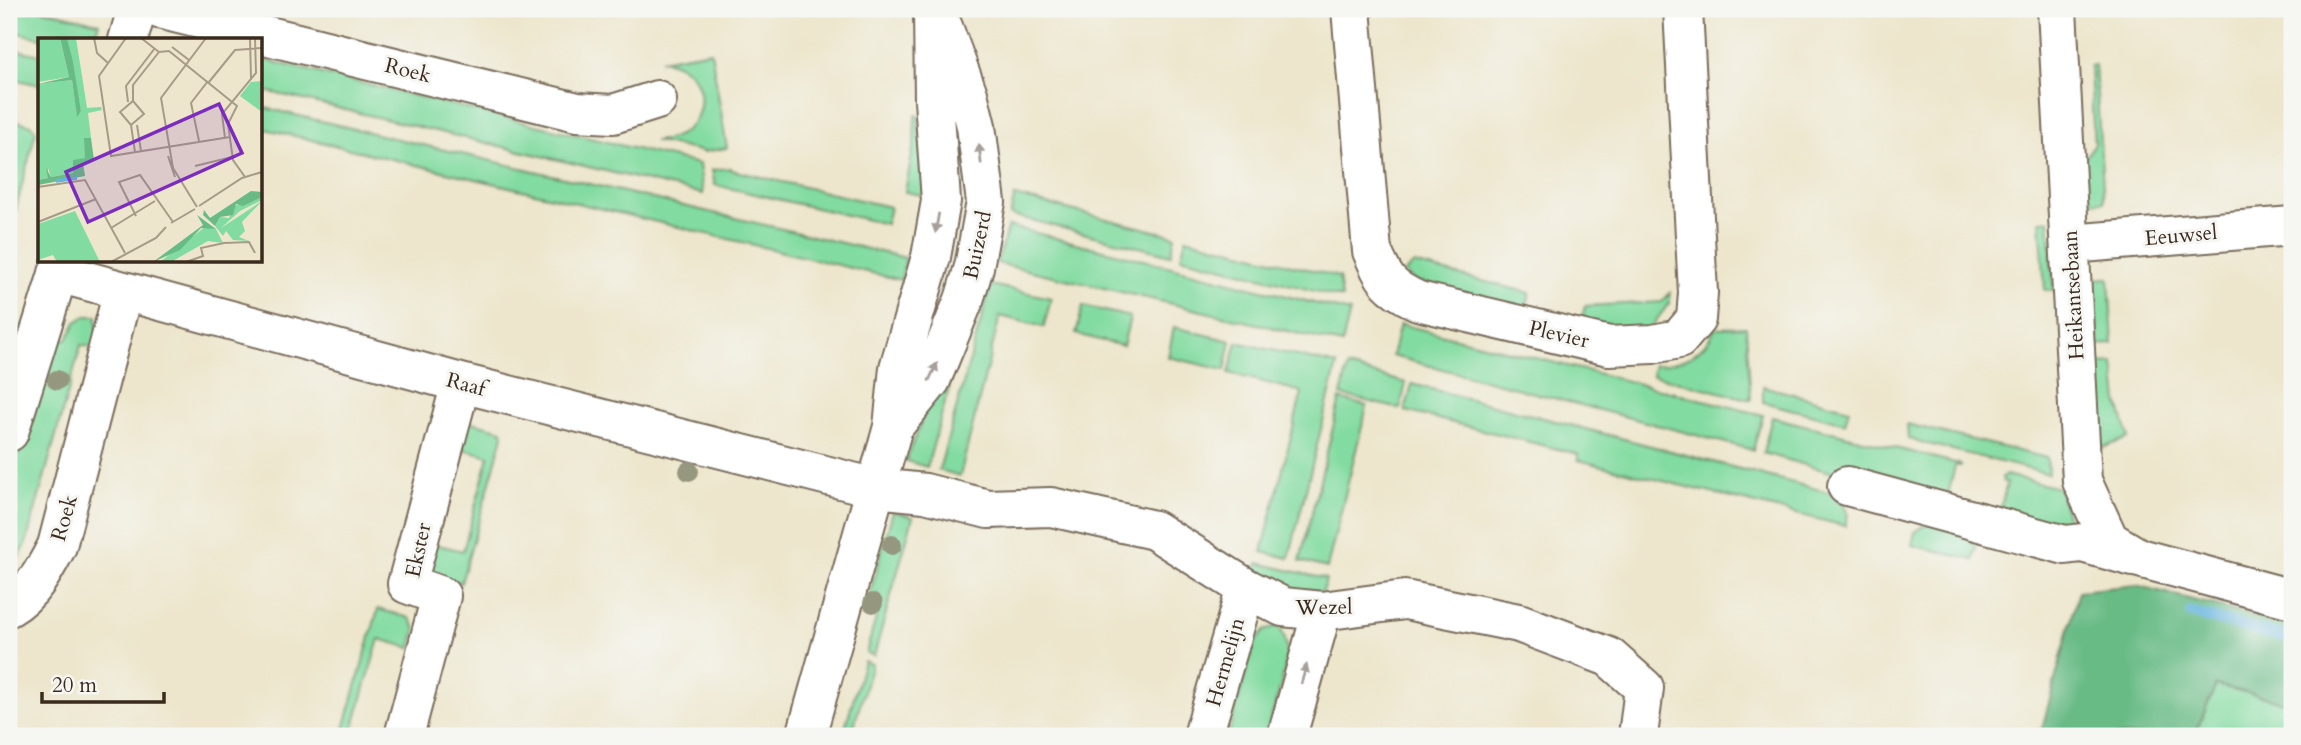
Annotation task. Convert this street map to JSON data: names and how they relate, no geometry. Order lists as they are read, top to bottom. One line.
{"streets":{"street":["Roek","Eeuwsel","Buizerd","Heikantsebaan","Plevier","Raaf","Ekster","Wezel","Hermelijn"]},"crossings":[["Roek","Raaf"],["Eeuwsel","Heikantsebaan"],["Buizerd","Raaf"],["Buizerd","Wezel"],["Raaf","Ekster"],["Raaf","Wezel"],["Wezel","Hermelijn"]],"scale_bar":"20 m"}
